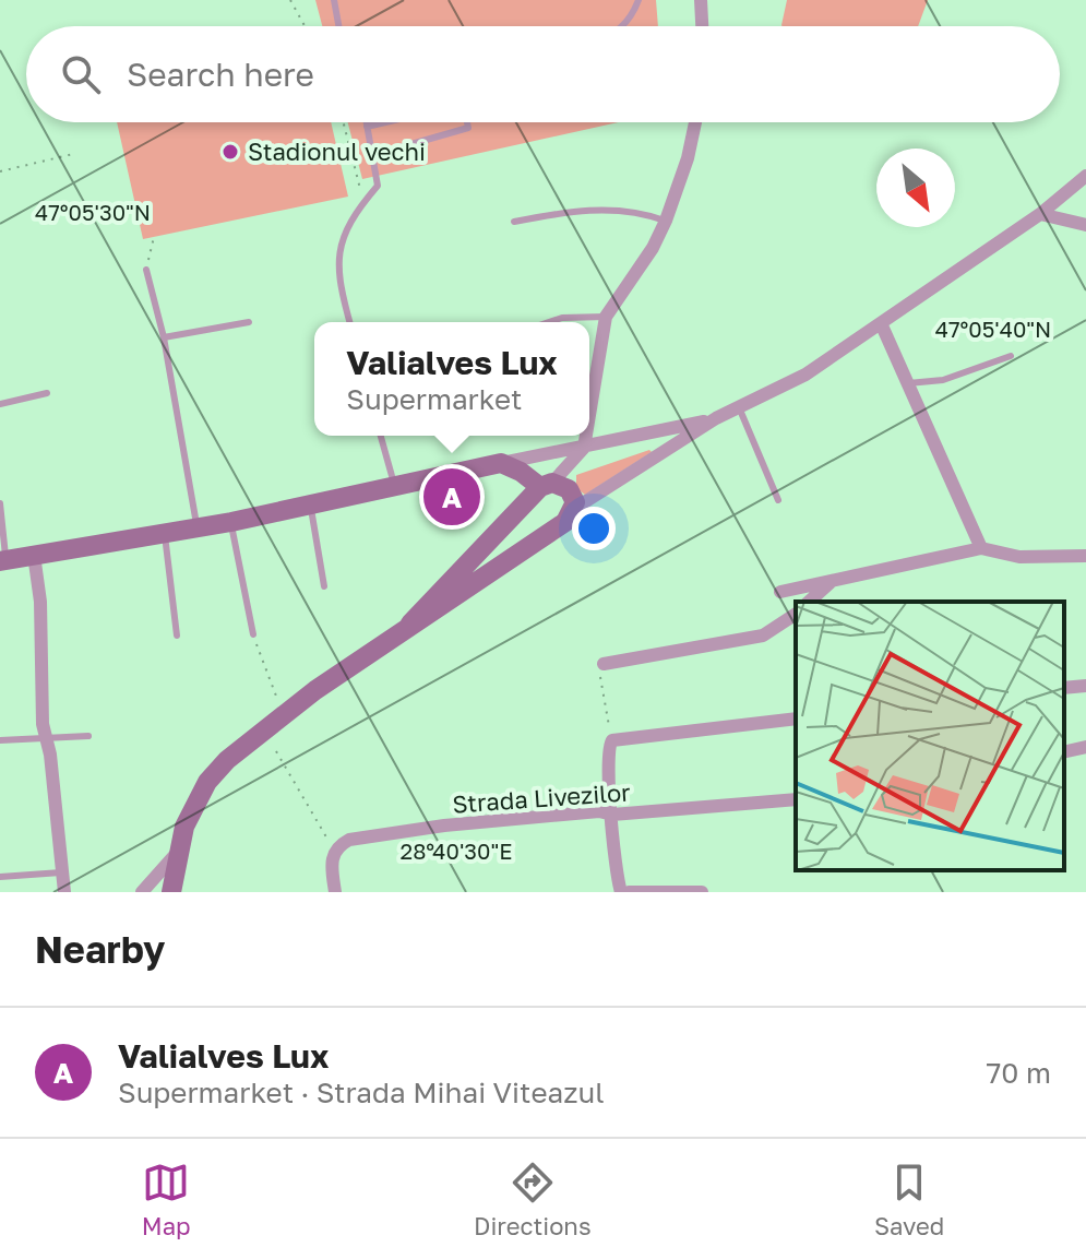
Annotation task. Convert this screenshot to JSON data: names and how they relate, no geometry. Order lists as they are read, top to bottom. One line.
{"streets":{"street":["Strada Livezilor"]},"places":["Stadionul vechi"],"north":"bottom right","page":{"search":"Search here","popup":["Valialves Lux","Supermarket"],"pins":"A","heading":"Nearby","list":[{"mark":"A","name":"Valialves Lux","note":"Supermarket · Strada Mihai Viteazul","value":"70 m"}],"nav":["Map","Directions","Saved"]},"coordinates":["47°05'30\"N","47°05'40\"N","28°40'30\"E"]}
